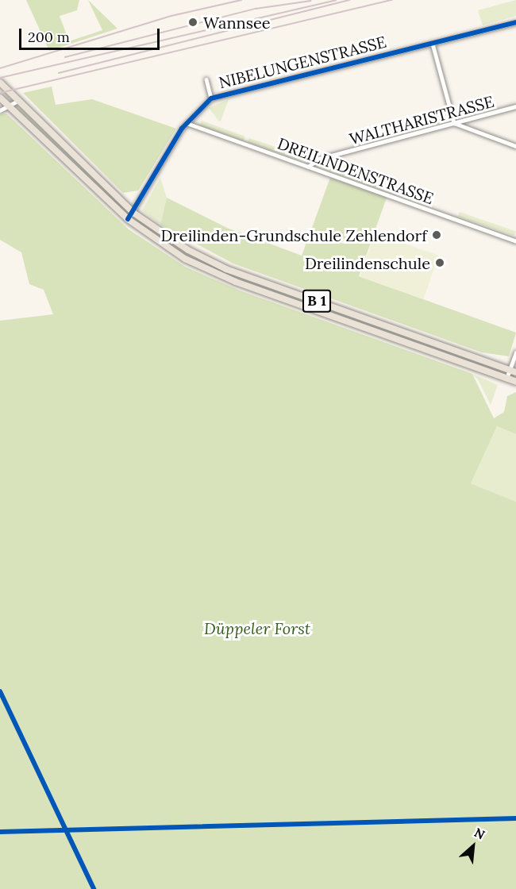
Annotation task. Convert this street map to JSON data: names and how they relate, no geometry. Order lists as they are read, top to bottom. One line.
{"streets":{"main road":["B 1"],"street":["NIBELUNGENSTRASSE","WALTHARISTRASSE","DREILINDENSTRASSE"]},"crossings":[["NIBELUNGENSTRASSE","DREILINDENSTRASSE"],["NIBELUNGENSTRASSE","B 1"],["WALTHARISTRASSE","DREILINDENSTRASSE"]],"parks":["Düppeler Forst"],"places":["Wannsee","Dreilinden-Grundschule Zehlendorf","Dreilindenschule"],"scale_bar":"200 m","north":"top right"}
